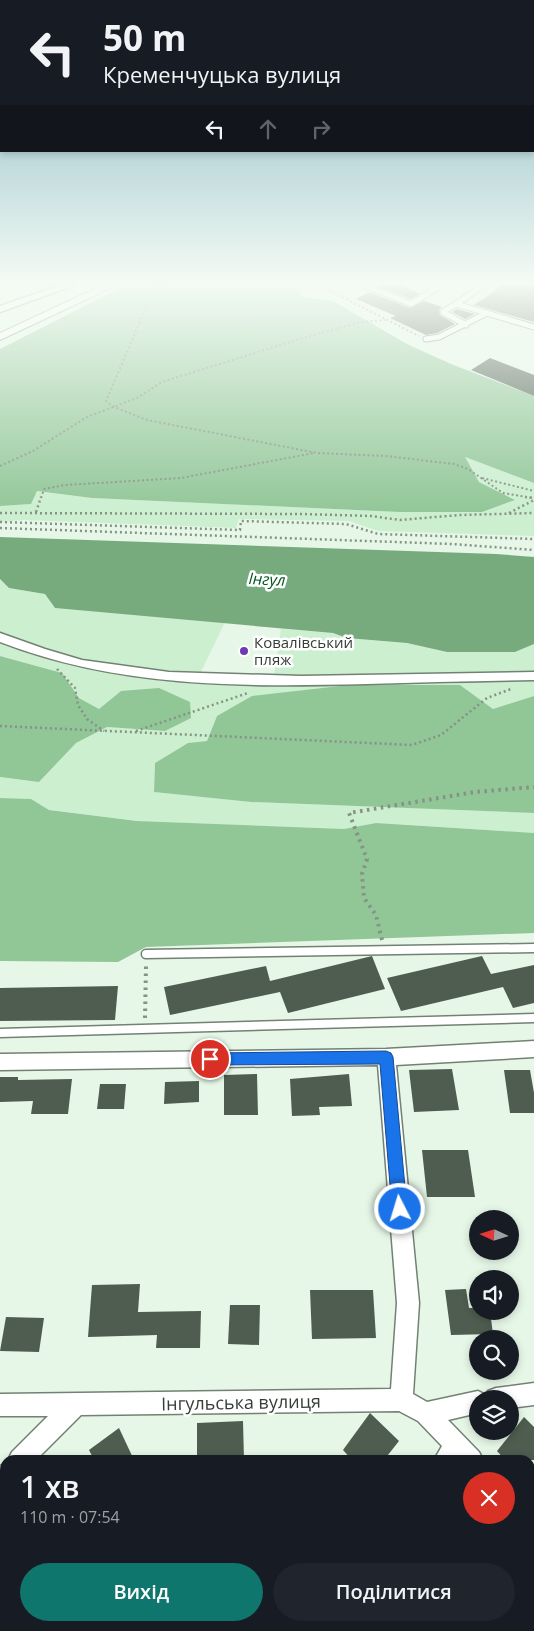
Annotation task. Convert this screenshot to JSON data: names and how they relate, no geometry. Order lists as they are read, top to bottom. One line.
{"streets":{"street":["Інгульська вулиця"]},"water":["Інгул"],"places":["Ковалівський пляж"],"north":"left","page":{"turn":["50 m","Кременчуцька вулиця"],"heading":["1 хв","110 m · 07:54"],"buttons":["Вихід","Поділитися"]}}
